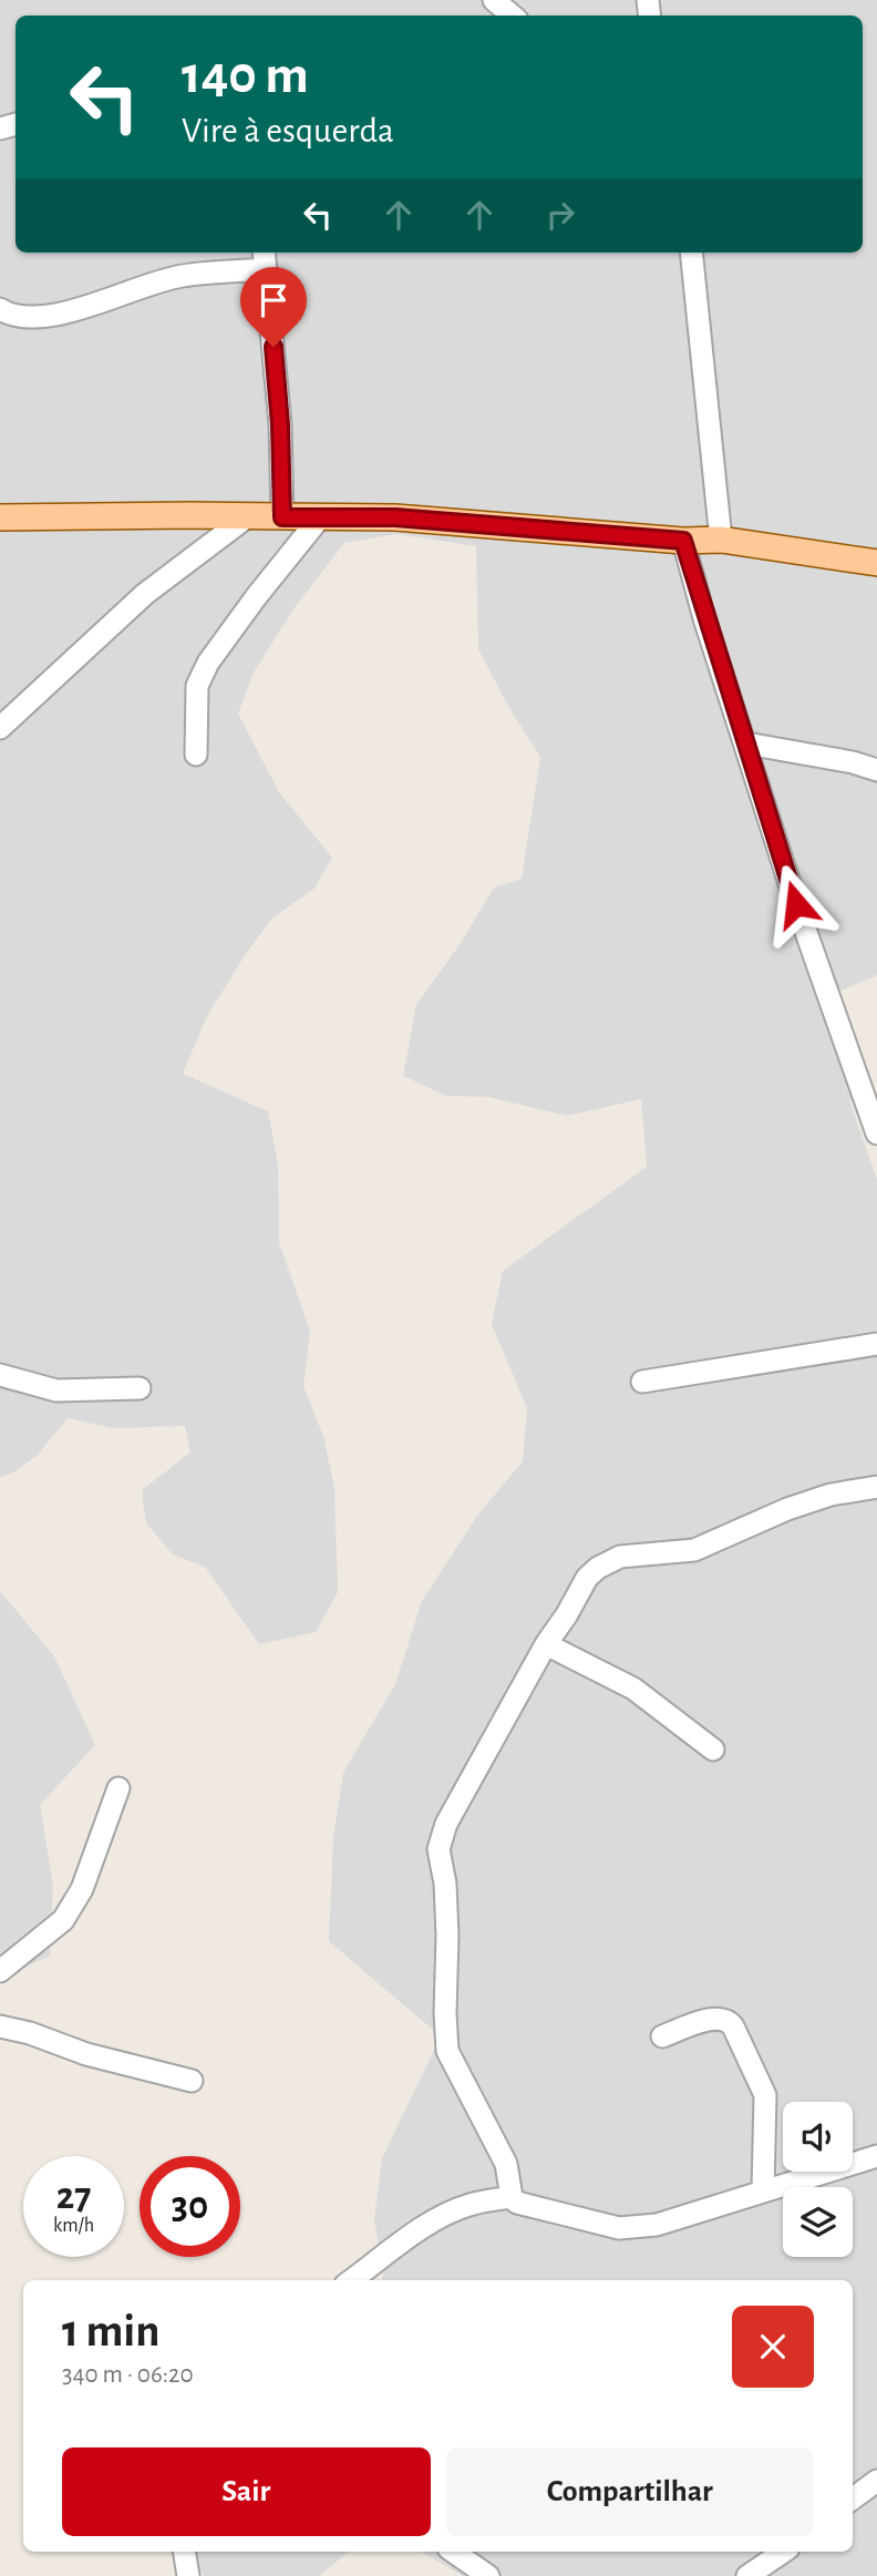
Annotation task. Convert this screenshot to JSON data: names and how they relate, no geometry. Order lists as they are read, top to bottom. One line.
{"page":{"turn":["140 m","Vire à esquerda"],"speed":"27 km/h","limit":"30","heading":["1 min","340 m · 06:20"],"buttons":["Sair","Compartilhar"]}}
